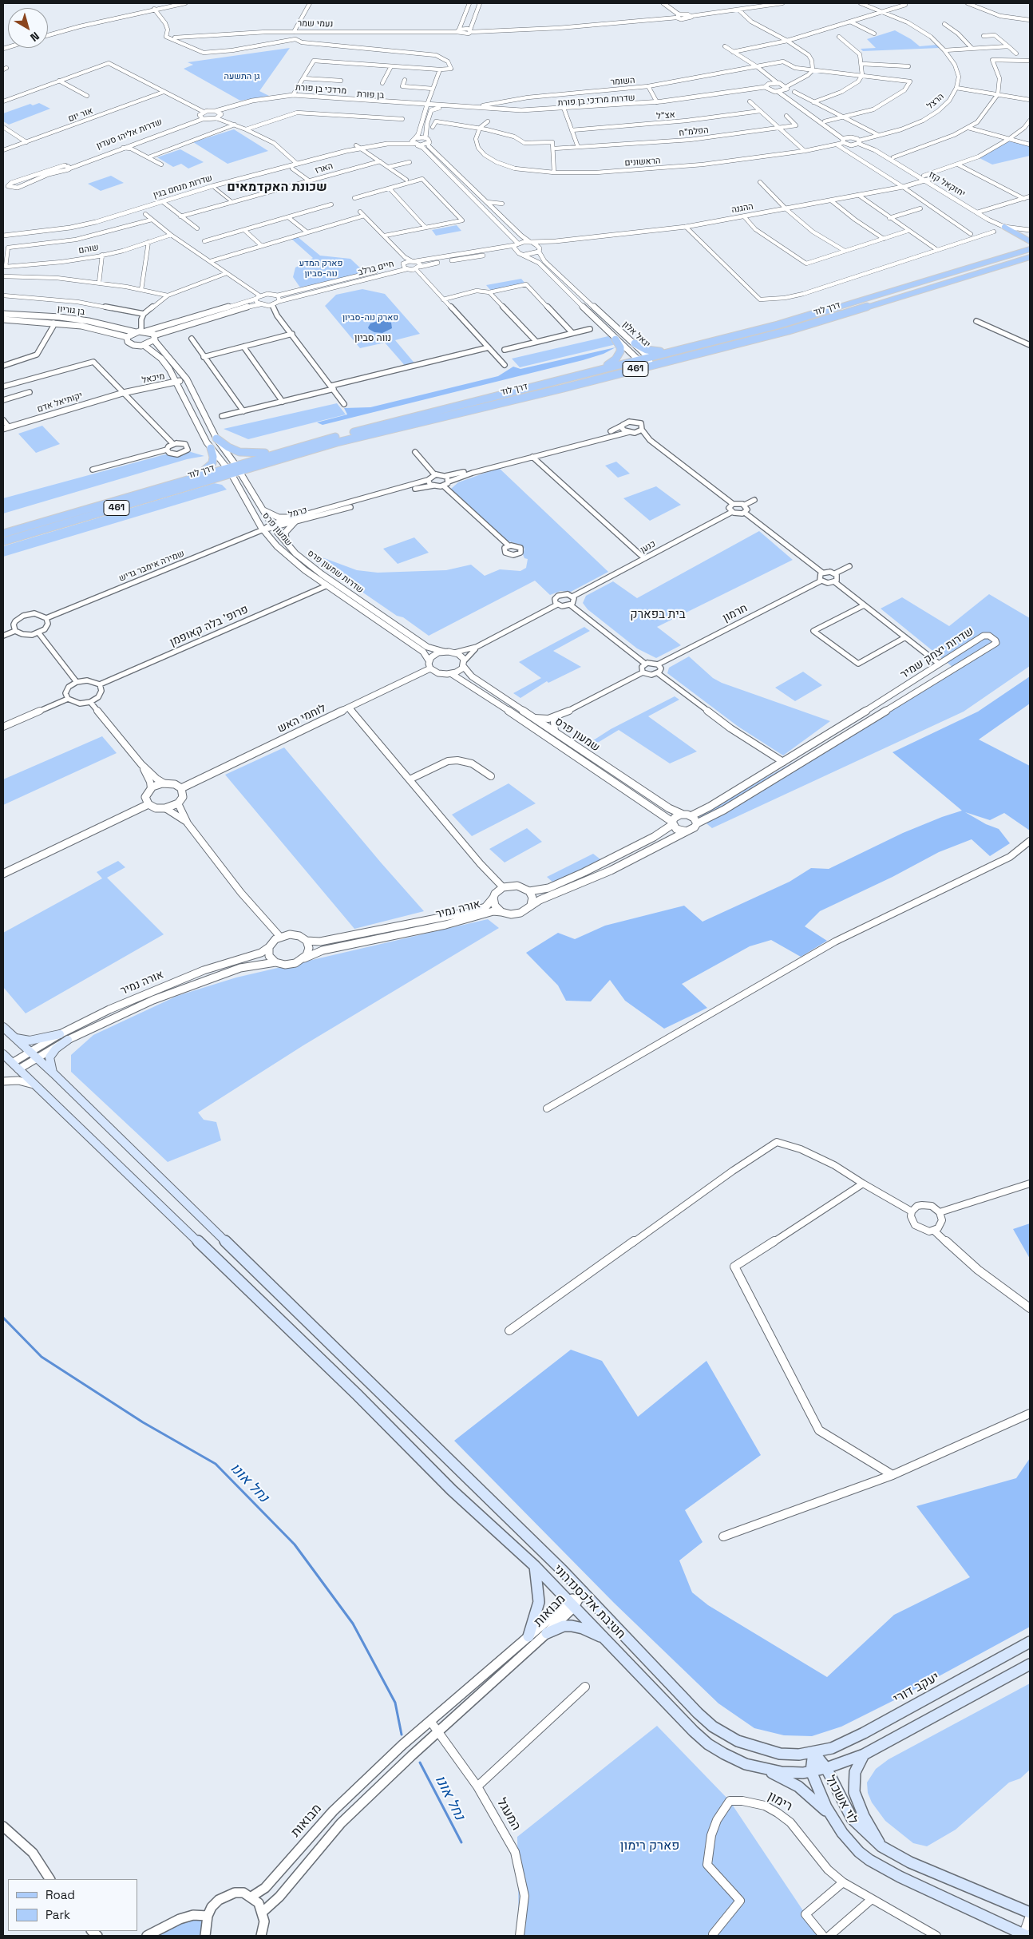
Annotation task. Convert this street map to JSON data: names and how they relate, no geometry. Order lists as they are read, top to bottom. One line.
{"streets":{"main road":["דרך לוד","461","חטיבת אלכסנדרוני","יעקב דורי","לוי אשכול"],"street":["נעמי שמר","השומר","מרדכי בן פורת","בן פורת","שדרות מרדכי בן פורת","הרצל","אור יום","אצ\"ל","הפלמ\"ח","שדרות אליהו סעדון","הראשונים","הארז","יחזקאל קזז","שדרות מנחם בגין","ההגנה","שוהם","חיים ברלב","בן גוריון","יגאל אלון","מיכאל","יקותיאל אדם","כרמל","שמעון פרס","כנען","שמירה אימבר גדיש","שדרות שמעון פרס","חרמון","פרופ' בלה קאופמן","שדרות יצחק שמיר","לוחמי האש","אורה נמיר","מבואות","רימון","המעגל"]},"crossings":[["מרדכי בן פורת","בן פורת"],["מרדכי בן פורת","שדרות מרדכי בן פורת"],["בן פורת","שדרות מרדכי בן פורת"],["בן פורת","שדרות אליהו סעדון"],["הרצל","יחזקאל קזז"],["יחזקאל קזז","ההגנה"],["ההגנה","יגאל אלון"],["דרך לוד","יגאל אלון"],["דרך לוד","שמעון פרס"],["דרך לוד","שדרות שמעון פרס"],["מיכאל","יקותיאל אדם"],["כרמל","שמעון פרס"],["כרמל","שמירה אימבר גדיש"],["כרמל","שדרות שמעון פרס"],["שמעון פרס","שמירה אימבר גדיש"],["שמעון פרס","שדרות שמעון פרס"],["שמעון פרס","פרופ' בלה קאופמן"],["שמעון פרס","שדרות יצחק שמיר"],["שמעון פרס","לוחמי האש"],["שדרות שמעון פרס","לוחמי האש"],["אורה נמיר","חטיבת אלכסנדרוני"],["חטיבת אלכסנדרוני","מבואות"],["חטיבת אלכסנדרוני","יעקב דורי"],["חטיבת אלכסנדרוני","לוי אשכול"],["מבואות","המעגל"],["יעקב דורי","לוי אשכול"]],"districts":["שכונת האקדמאים","נווה סביון","בית בפארק"],"water":["נחל אונו"],"parks":["גן התשעה","פארק המדע נוה-סביון","פארק נוה-סביון","פארק רימון"],"legend":["Road","Park"],"north":"bottom right"}
